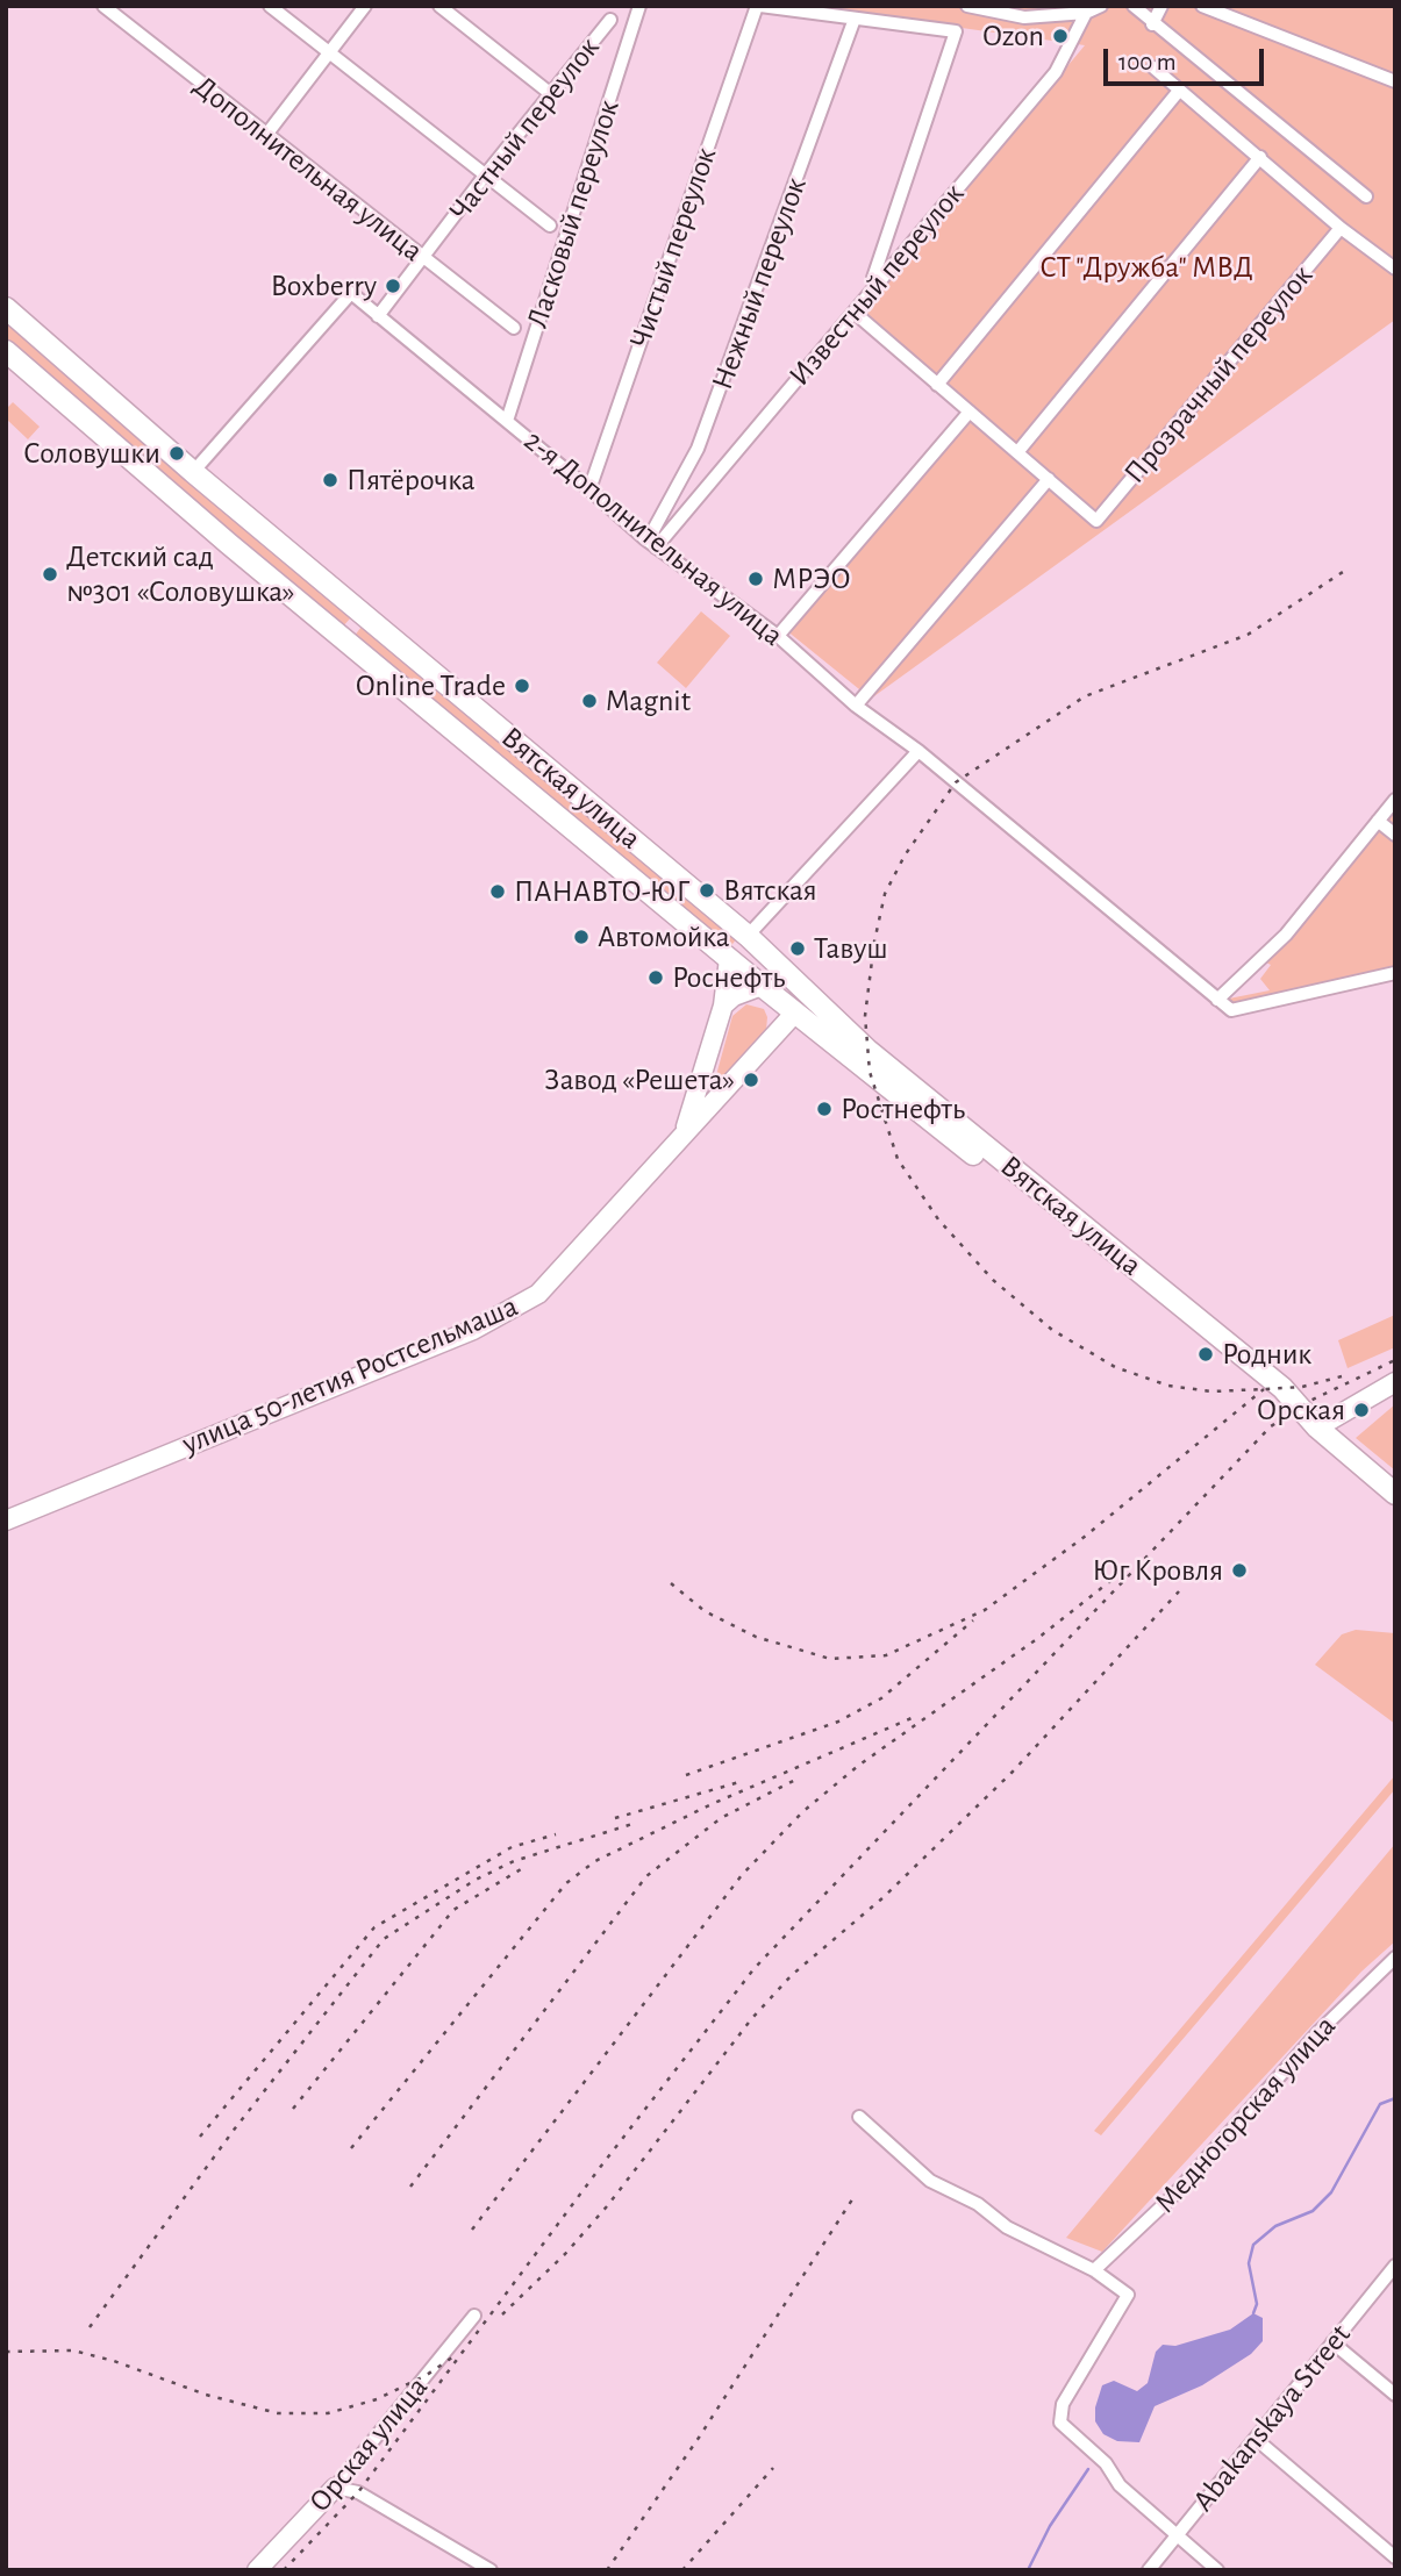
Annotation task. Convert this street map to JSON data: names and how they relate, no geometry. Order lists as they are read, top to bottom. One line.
{"streets":{"main road":["Вятская улица","улица 50-летия Ростсельмаша","Орская улица"],"street":["Частный переулок","Дополнительная улица","Ласковый переулок","Чистый переулок","Нежный переулок","Известный переулок","Прозрачный переулок","2-я Дополнительная улица","Медногорская улица","Abakanskaya Street"]},"crossings":[["Частный переулок","Дополнительная улица"],["Частный переулок","2-я Дополнительная улица"],["Ласковый переулок","2-я Дополнительная улица"],["Чистый переулок","2-я Дополнительная улица"],["Нежный переулок","Известный переулок"],["Нежный переулок","2-я Дополнительная улица"],["Известный переулок","2-я Дополнительная улица"],["2-я Дополнительная улица","Вятская улица"],["Вятская улица","улица 50-летия Ростсельмаша"]],"parks":["СТ \"Дружба\" МВД"],"places":["Ozon","Boxberry","Соловушки","Пятёрочка","Детский сад №301 «Соловушка»","МРЭО","Online Trade","Magnit","Вятская","ПАНАВТО-ЮГ","Автомойка","Тавуш","Роснефть","Завод «Решета»","Ростнефть","Родник","Орская","Юг Кровля"],"scale_bar":"100 m"}
